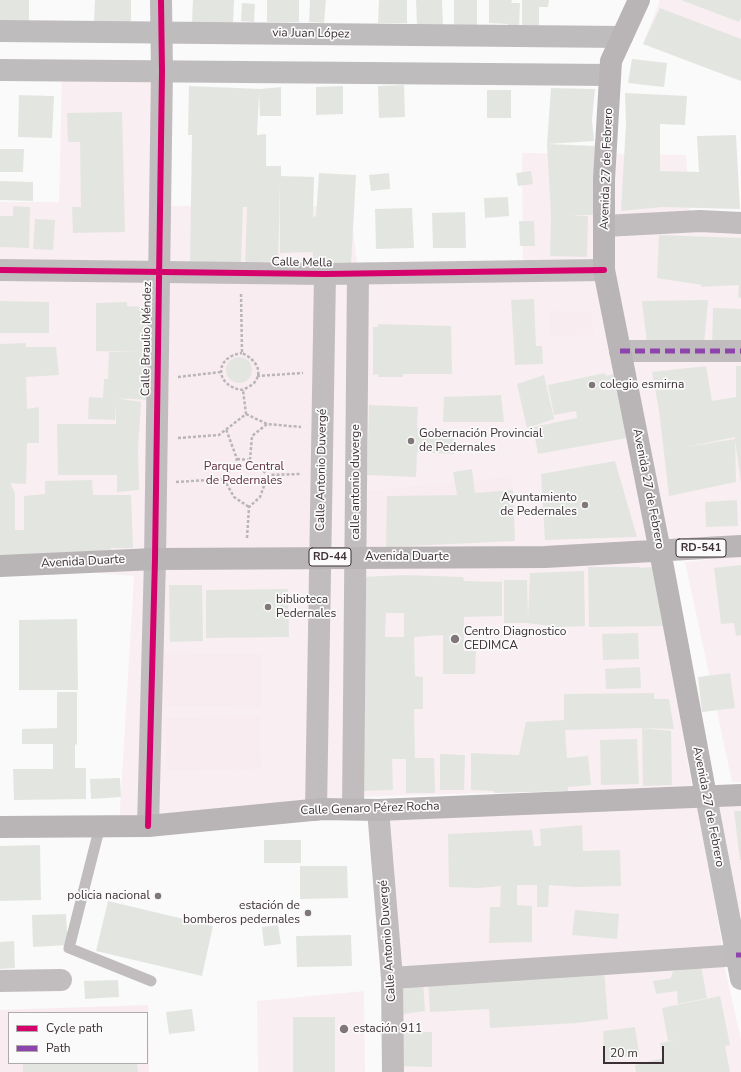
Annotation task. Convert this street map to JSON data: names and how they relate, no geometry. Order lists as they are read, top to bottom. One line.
{"streets":{"main road":["via Juan López","Avenida 27 de Febrero","RD-541","RD-44","Avenida Duarte","Calle Genaro Pérez Rocha"],"street":["Calle Mella","Calle Braulio Méndez","Calle Antonio Duvergé","calle antonio duverge"]},"crossings":[["via Juan López","Avenida 27 de Febrero"],["via Juan López","Calle Braulio Méndez"],["Avenida 27 de Febrero","Calle Mella"],["Avenida 27 de Febrero","Avenida Duarte"],["Avenida 27 de Febrero","Calle Genaro Pérez Rocha"],["Calle Mella","Calle Braulio Méndez"],["Calle Mella","Calle Antonio Duvergé"],["Calle Mella","calle antonio duverge"],["Calle Braulio Méndez","Avenida Duarte"],["Calle Braulio Méndez","Calle Genaro Pérez Rocha"],["Calle Antonio Duvergé","Avenida Duarte"],["Calle Antonio Duvergé","Calle Genaro Pérez Rocha"],["calle antonio duverge","Avenida Duarte"],["calle antonio duverge","Calle Genaro Pérez Rocha"]],"parks":["Parque Central de Pedernales"],"places":["colegio esmirna","Gobernación Provincial de Pedernales","Ayuntamiento de Pedernales","biblioteca Pedernales","Centro Diagnostico CEDIMCA","policia nacional","estación de bomberos pedernales","estación 911"],"legend":["Cycle path","Path"],"scale_bar":"20 m"}
